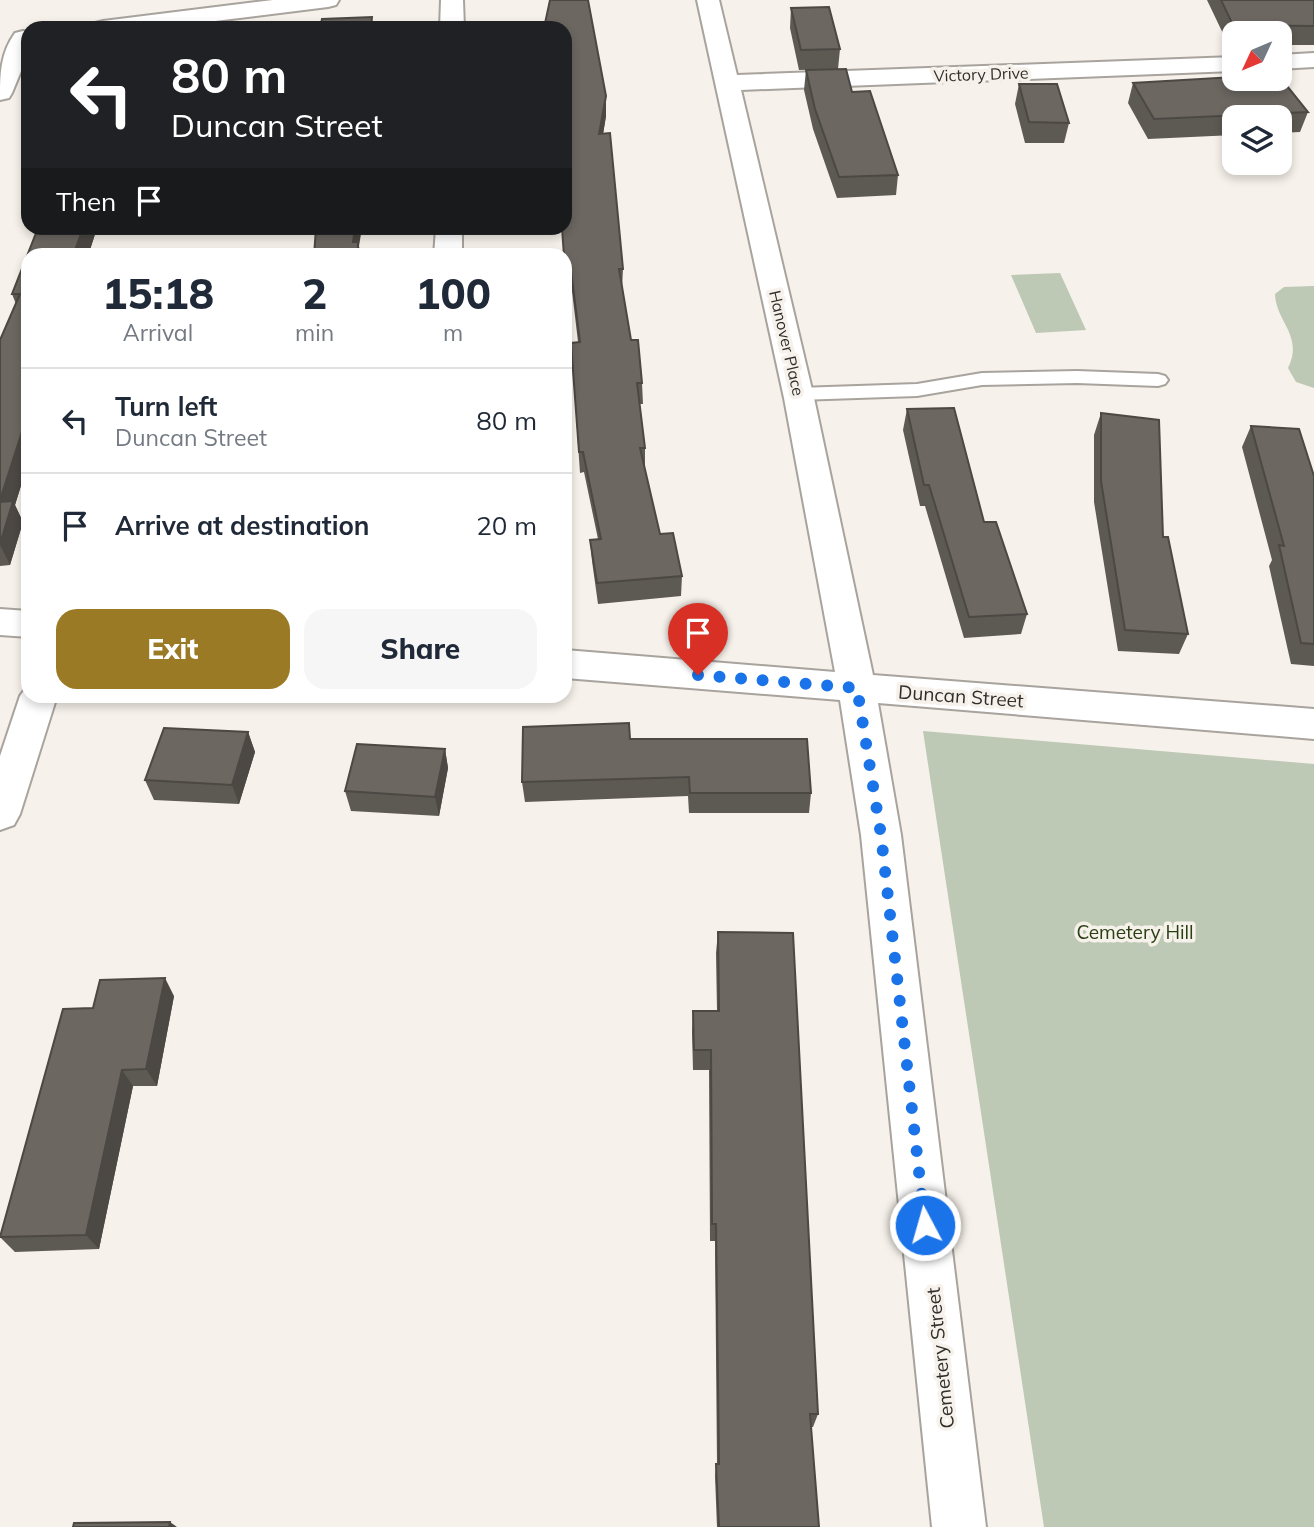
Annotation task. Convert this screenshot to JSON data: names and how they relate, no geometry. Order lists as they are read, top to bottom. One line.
{"streets":{"street":["Victory Drive","Hanover Place","Duncan Street","Cemetery Street"]},"crossings":[["Victory Drive","Hanover Place"],["Hanover Place","Duncan Street"],["Hanover Place","Cemetery Street"],["Duncan Street","Cemetery Street"]],"parks":["Cemetery Hill"],"north":"bottom left","page":{"turn":["80 m","Duncan Street"],"then":"Then","eta":["15:18","Arrival","2","min","100","m"],"list":[{"name":"Turn left","note":"Duncan Street","value":"80 m"},{"name":"Arrive at destination","value":"20 m"}],"buttons":["Exit","Share"]}}
